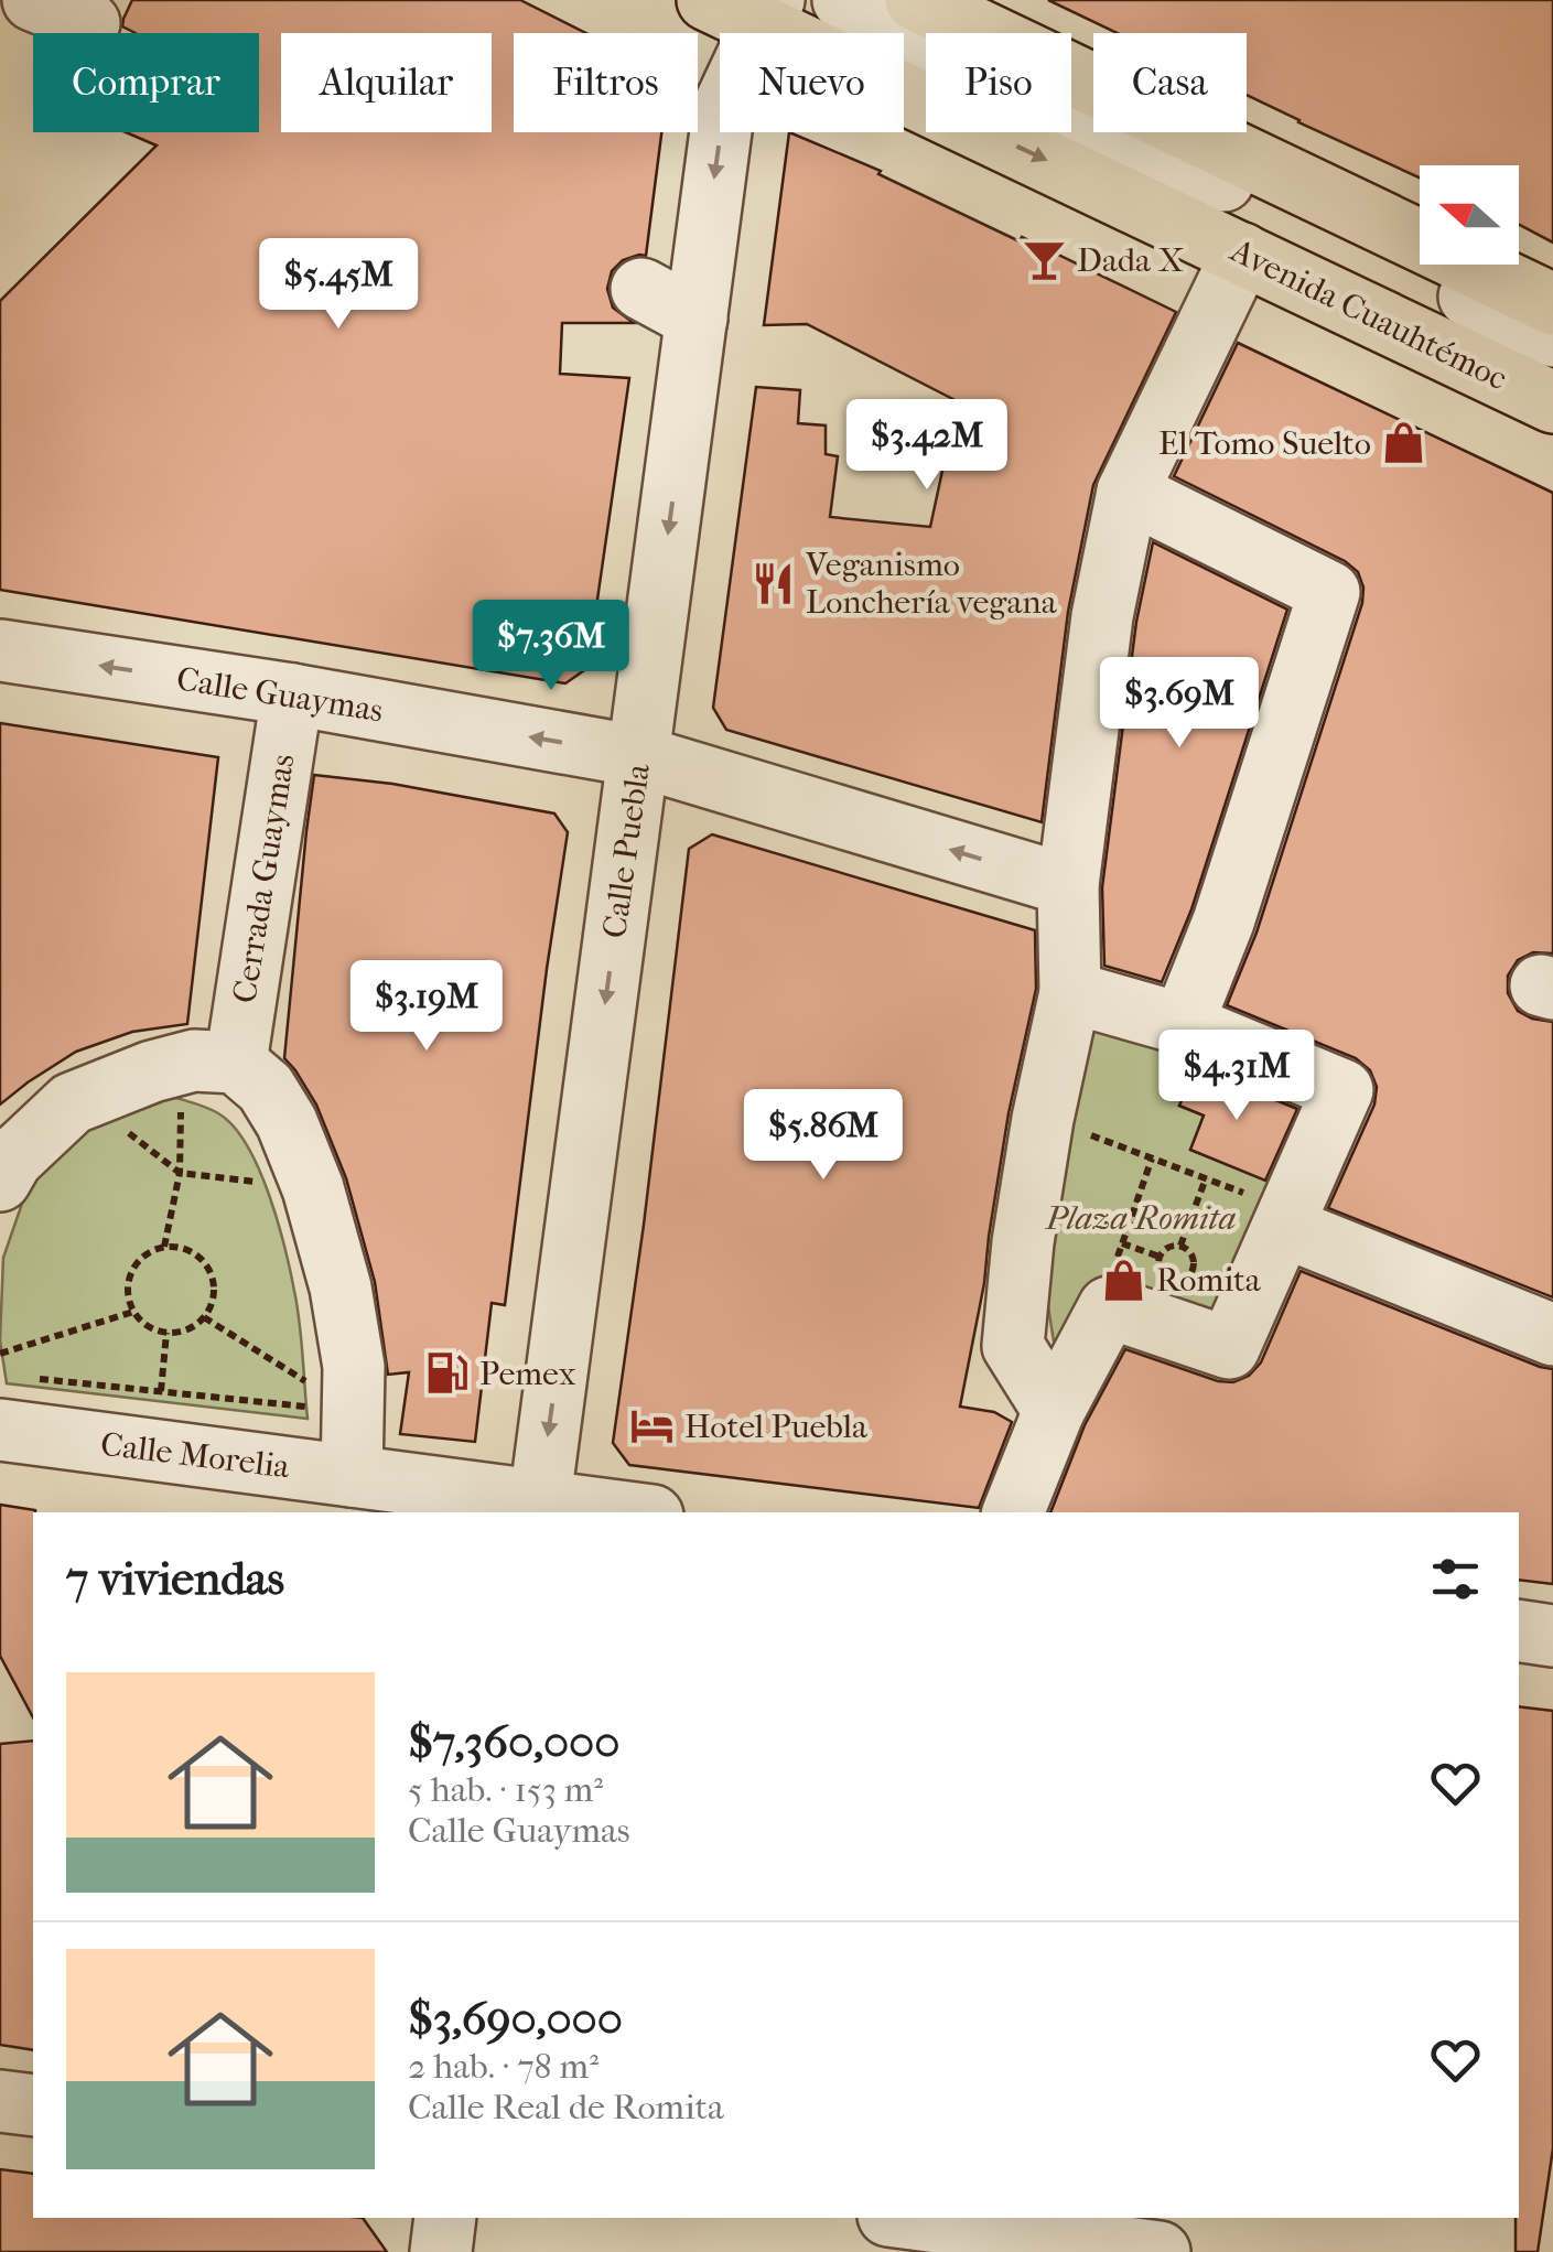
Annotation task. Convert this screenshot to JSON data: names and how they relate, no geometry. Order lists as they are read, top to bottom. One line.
{"streets":{"main road":["Avenida Cuauhtémoc"],"street":["Calle Guaymas","Calle Puebla","Cerrada Guaymas","Calle Morelia"]},"crossings":[["Avenida Cuauhtémoc","Calle Puebla"],["Calle Guaymas","Calle Puebla"],["Calle Guaymas","Cerrada Guaymas"],["Calle Puebla","Calle Morelia"]],"one_way":["Calle Guaymas"],"parks":["Plaza Romita"],"places":{"bar":["Dada X"],"shop":["El Tomo Suelto","Romita"],"restaurant":["Veganismo Lonchería vegana"],"fuel station":["Pemex"],"hotel":["Hotel Puebla"]},"north":"left","page":{"chip":["Comprar","Alquilar","Filtros","Nuevo","Piso","Casa"],"price":["$5.45M","$3.42M","$7.36M","$3.69M","$3.19M","$4.31M","$5.86M"],"heading":"7 viviendas","list":[{"name":"$7,360,000","note":"5 hab. · 153 m² · Calle Guaymas"},{"name":"$3,690,000","note":"2 hab. · 78 m² · Calle Real de Romita"}]}}
